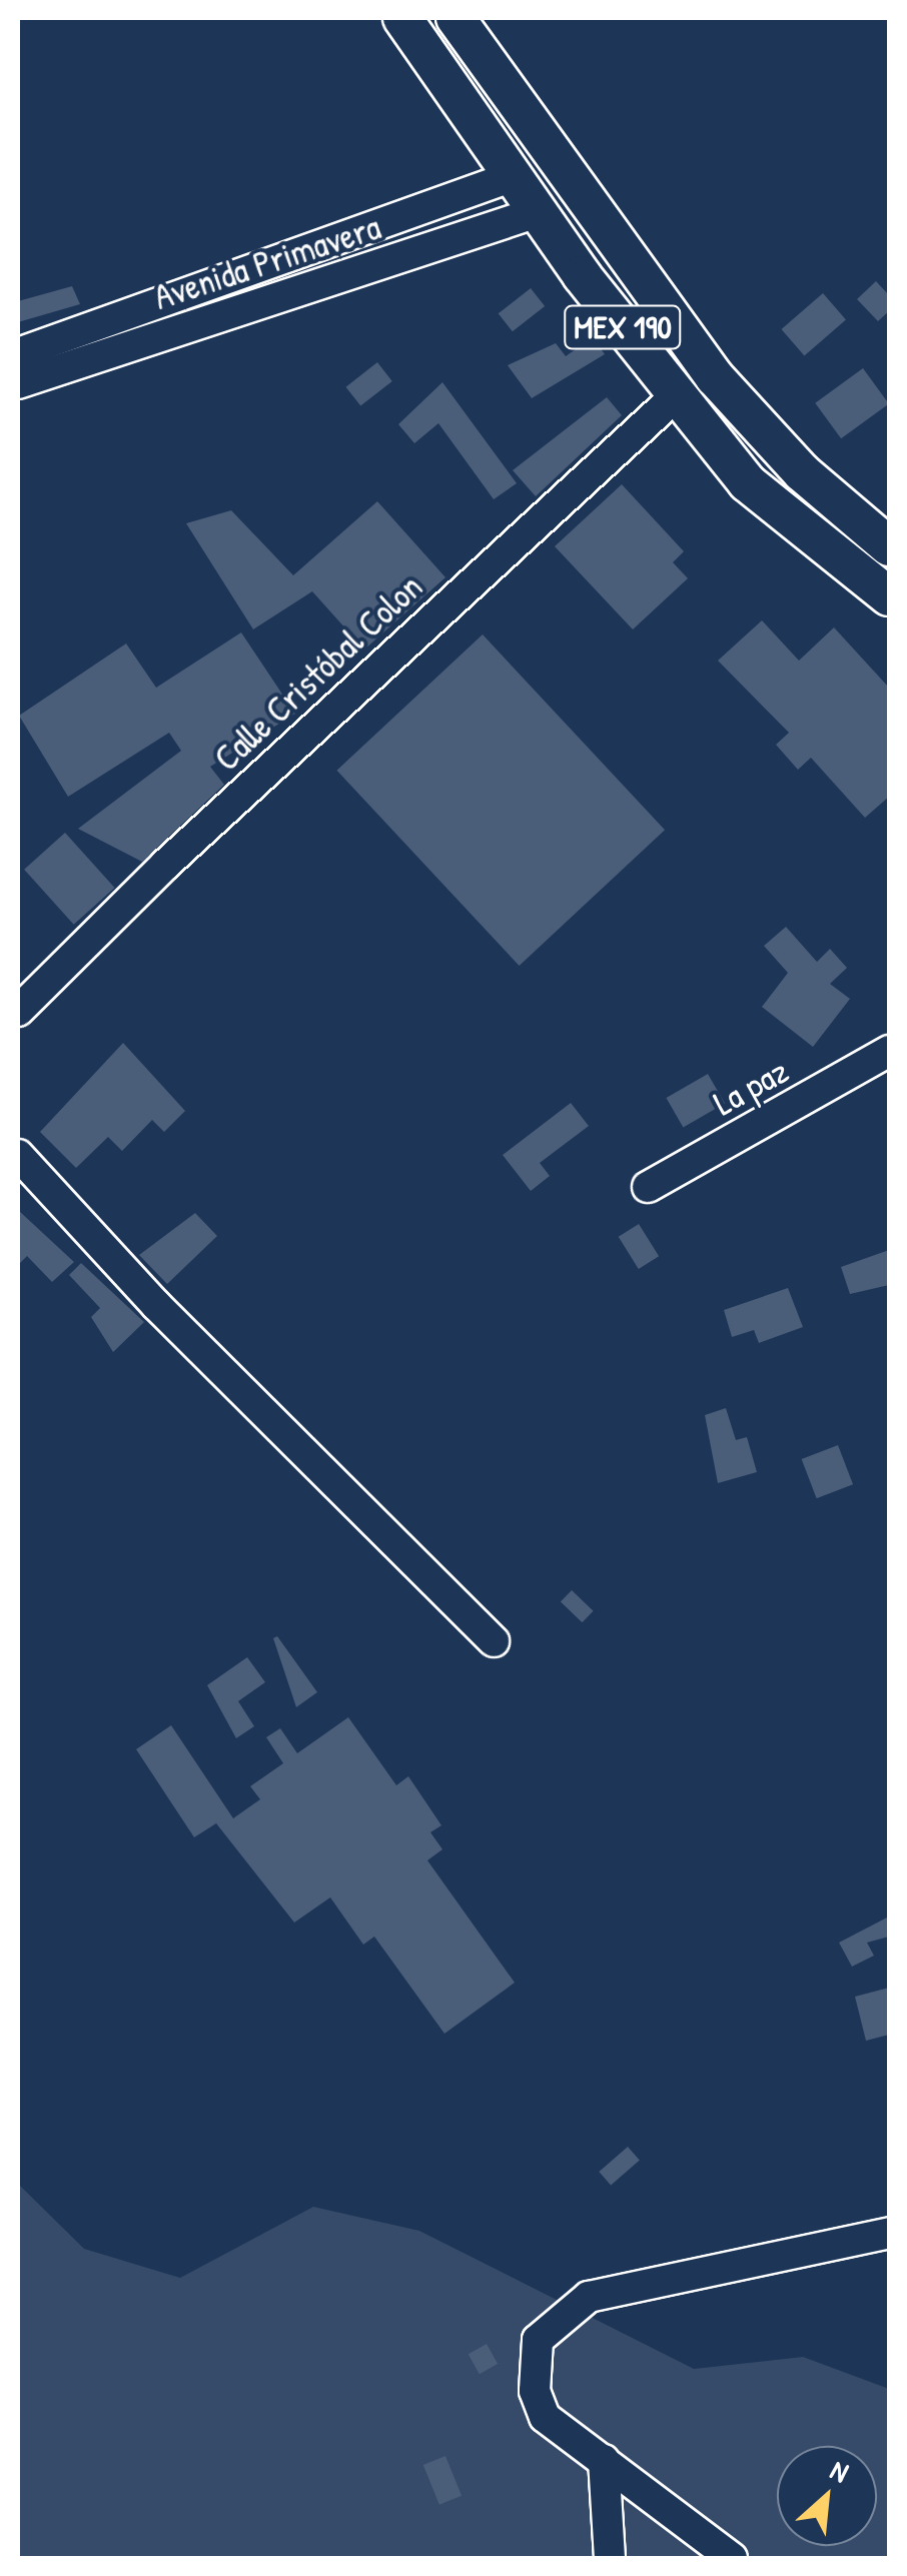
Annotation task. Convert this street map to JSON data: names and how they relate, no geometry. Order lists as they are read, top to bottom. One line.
{"streets":{"main road":["MEX 190"],"street":["Avenida Primavera","Calle Cristóbal Colon","La paz"]},"crossings":[["Avenida Primavera","MEX 190"],["MEX 190","Calle Cristóbal Colon"]],"north":"top right"}
